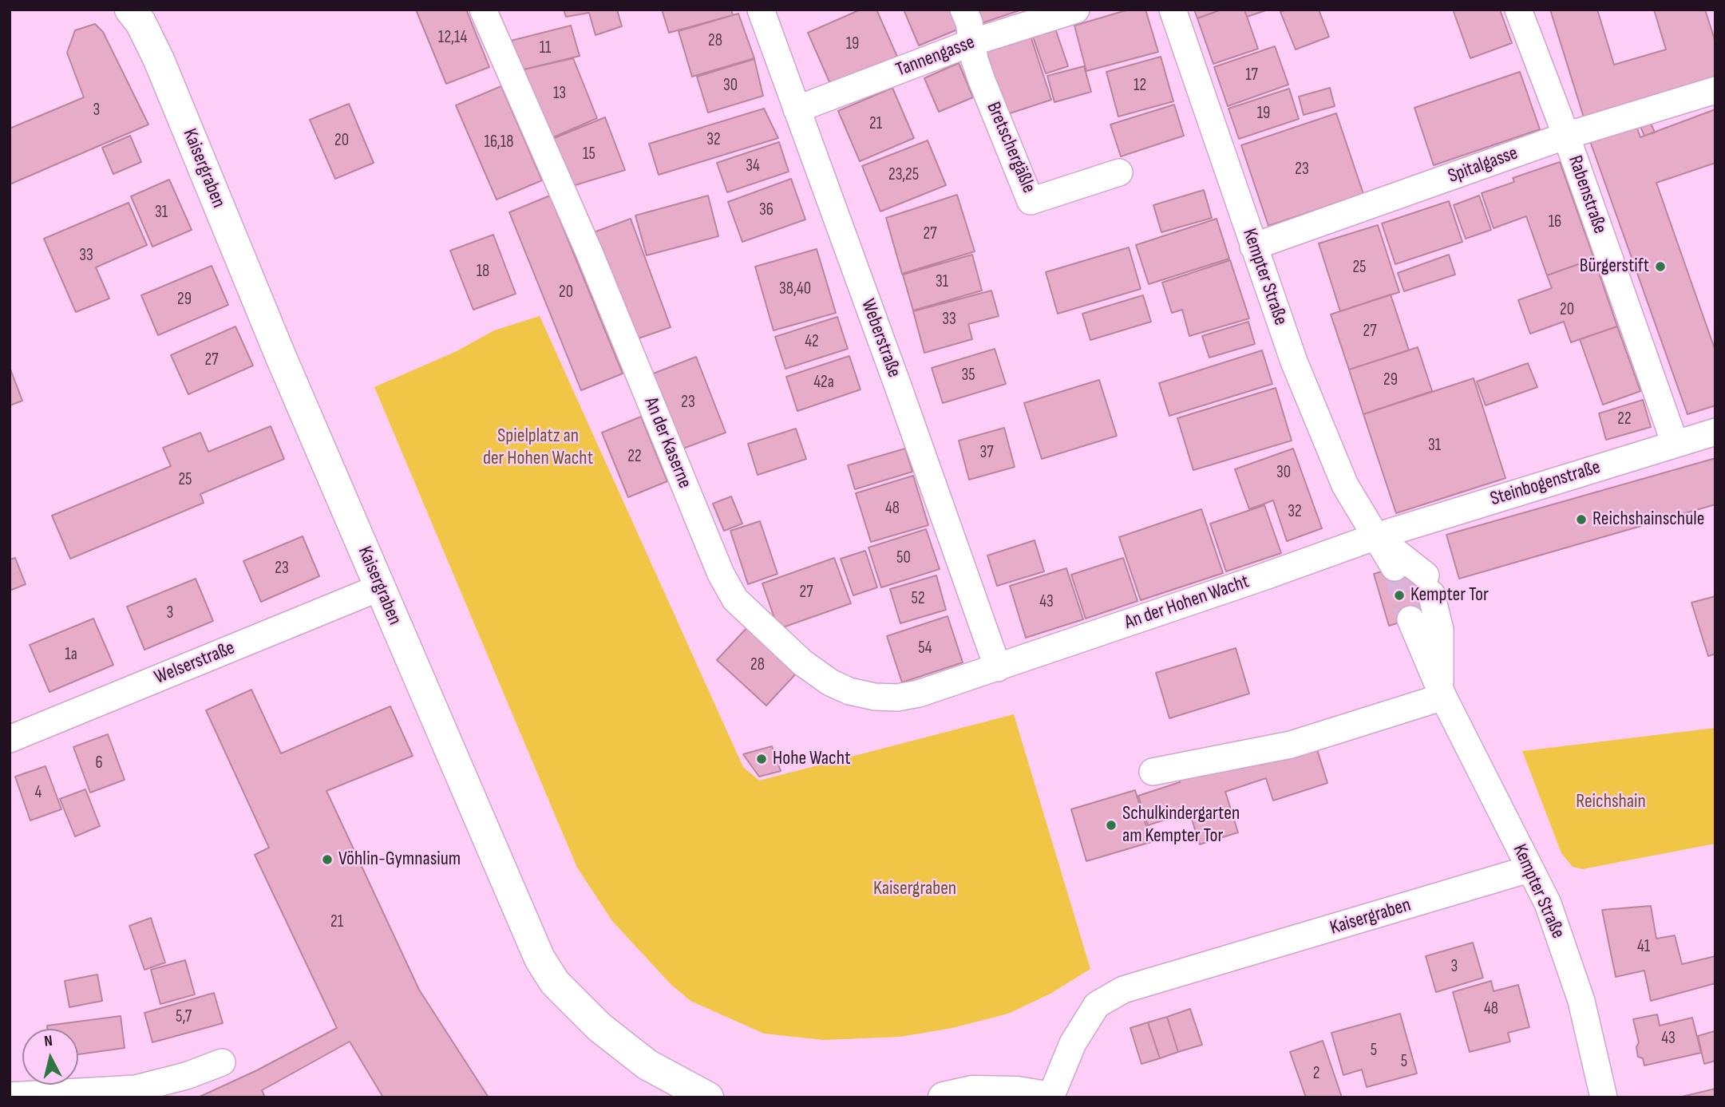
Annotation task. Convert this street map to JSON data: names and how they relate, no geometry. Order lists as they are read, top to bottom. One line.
{"streets":{"street":["Tannengasse","Bretschergäßle","Spitalgasse","Kaisergraben","Rabenstraße","Kempter Straße","Weberstraße","An der Kaserne","Steinbogenstraße","An der Hohen Wacht","Welserstraße"]},"crossings":[["Tannengasse","Bretschergäßle"],["Tannengasse","Weberstraße"],["Spitalgasse","Rabenstraße"],["Spitalgasse","Kempter Straße"],["Kaisergraben","Kempter Straße"],["Kaisergraben","Welserstraße"],["Rabenstraße","Steinbogenstraße"],["Kempter Straße","Steinbogenstraße"],["Kempter Straße","An der Hohen Wacht"],["Weberstraße","An der Kaserne"],["Weberstraße","An der Hohen Wacht"],["An der Kaserne","An der Hohen Wacht"],["Steinbogenstraße","An der Hohen Wacht"]],"parks":["Spielplatz an der Hohen Wacht","Reichshain","Kaisergraben"],"places":["Bürgerstift","Reichshainschule","Kempter Tor","Hohe Wacht","Schulkindergarten am Kempter Tor","Vöhlin-Gymnasium"],"house_numbers":["12,14","28","19","11","17","30","12","13","3","19","21","32","20","16,18","15","34","23","23,25","36","31","16","27","33","25","18","31","38,40","20","29","20","33","27","42","27","35","29","42a","23","22","31","37","22","30","25","48","32","50","23","27","52","43","3","54","1a","28","6","4","21","41","3","48","5,7","43","5","5","2"],"north":"top"}
